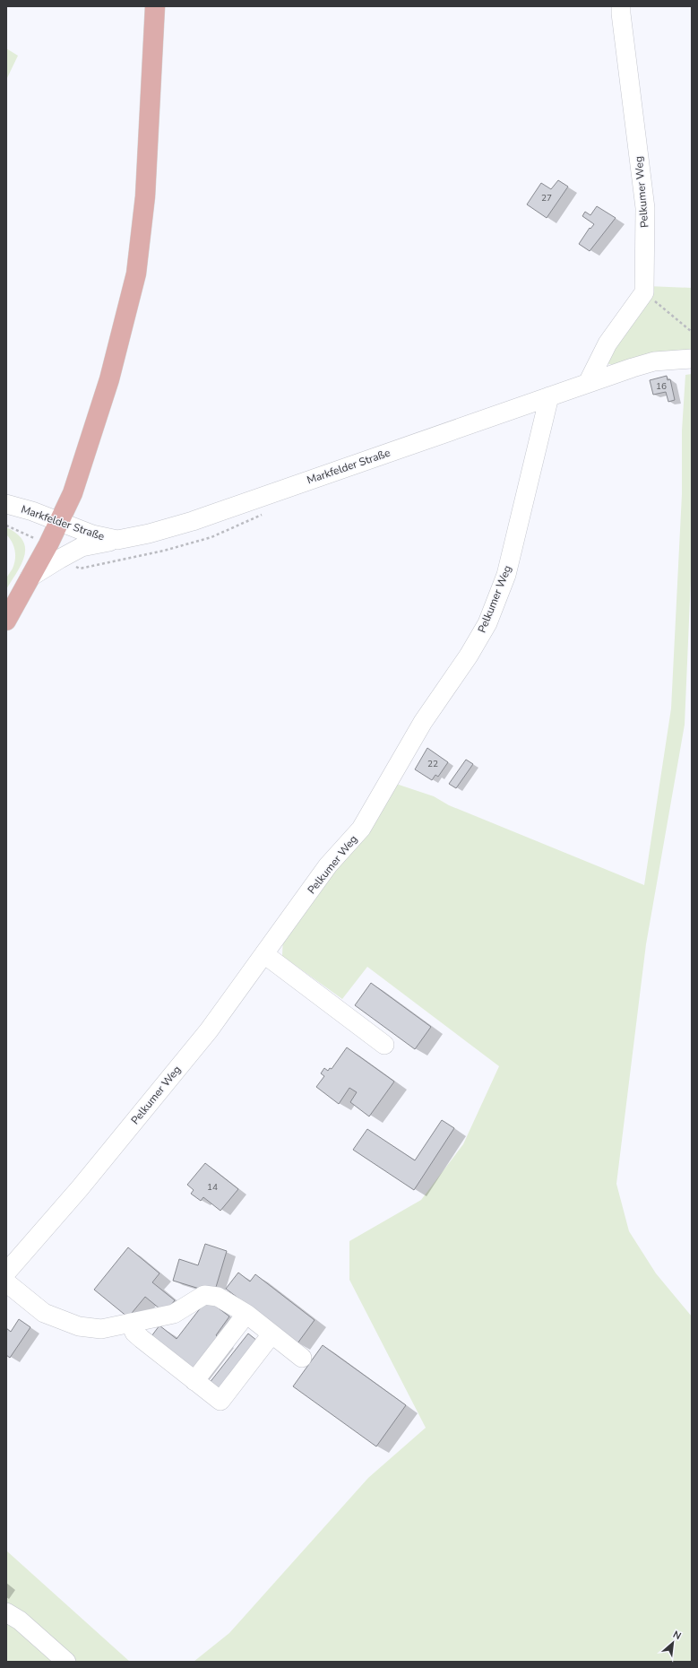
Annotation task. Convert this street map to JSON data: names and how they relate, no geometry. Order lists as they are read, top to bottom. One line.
{"streets":{"street":["Pelkumer Weg","Markfelder Straße"]},"crossings":[["Pelkumer Weg","Markfelder Straße"]],"house_numbers":["27","16","22","14"],"north":"top right"}
